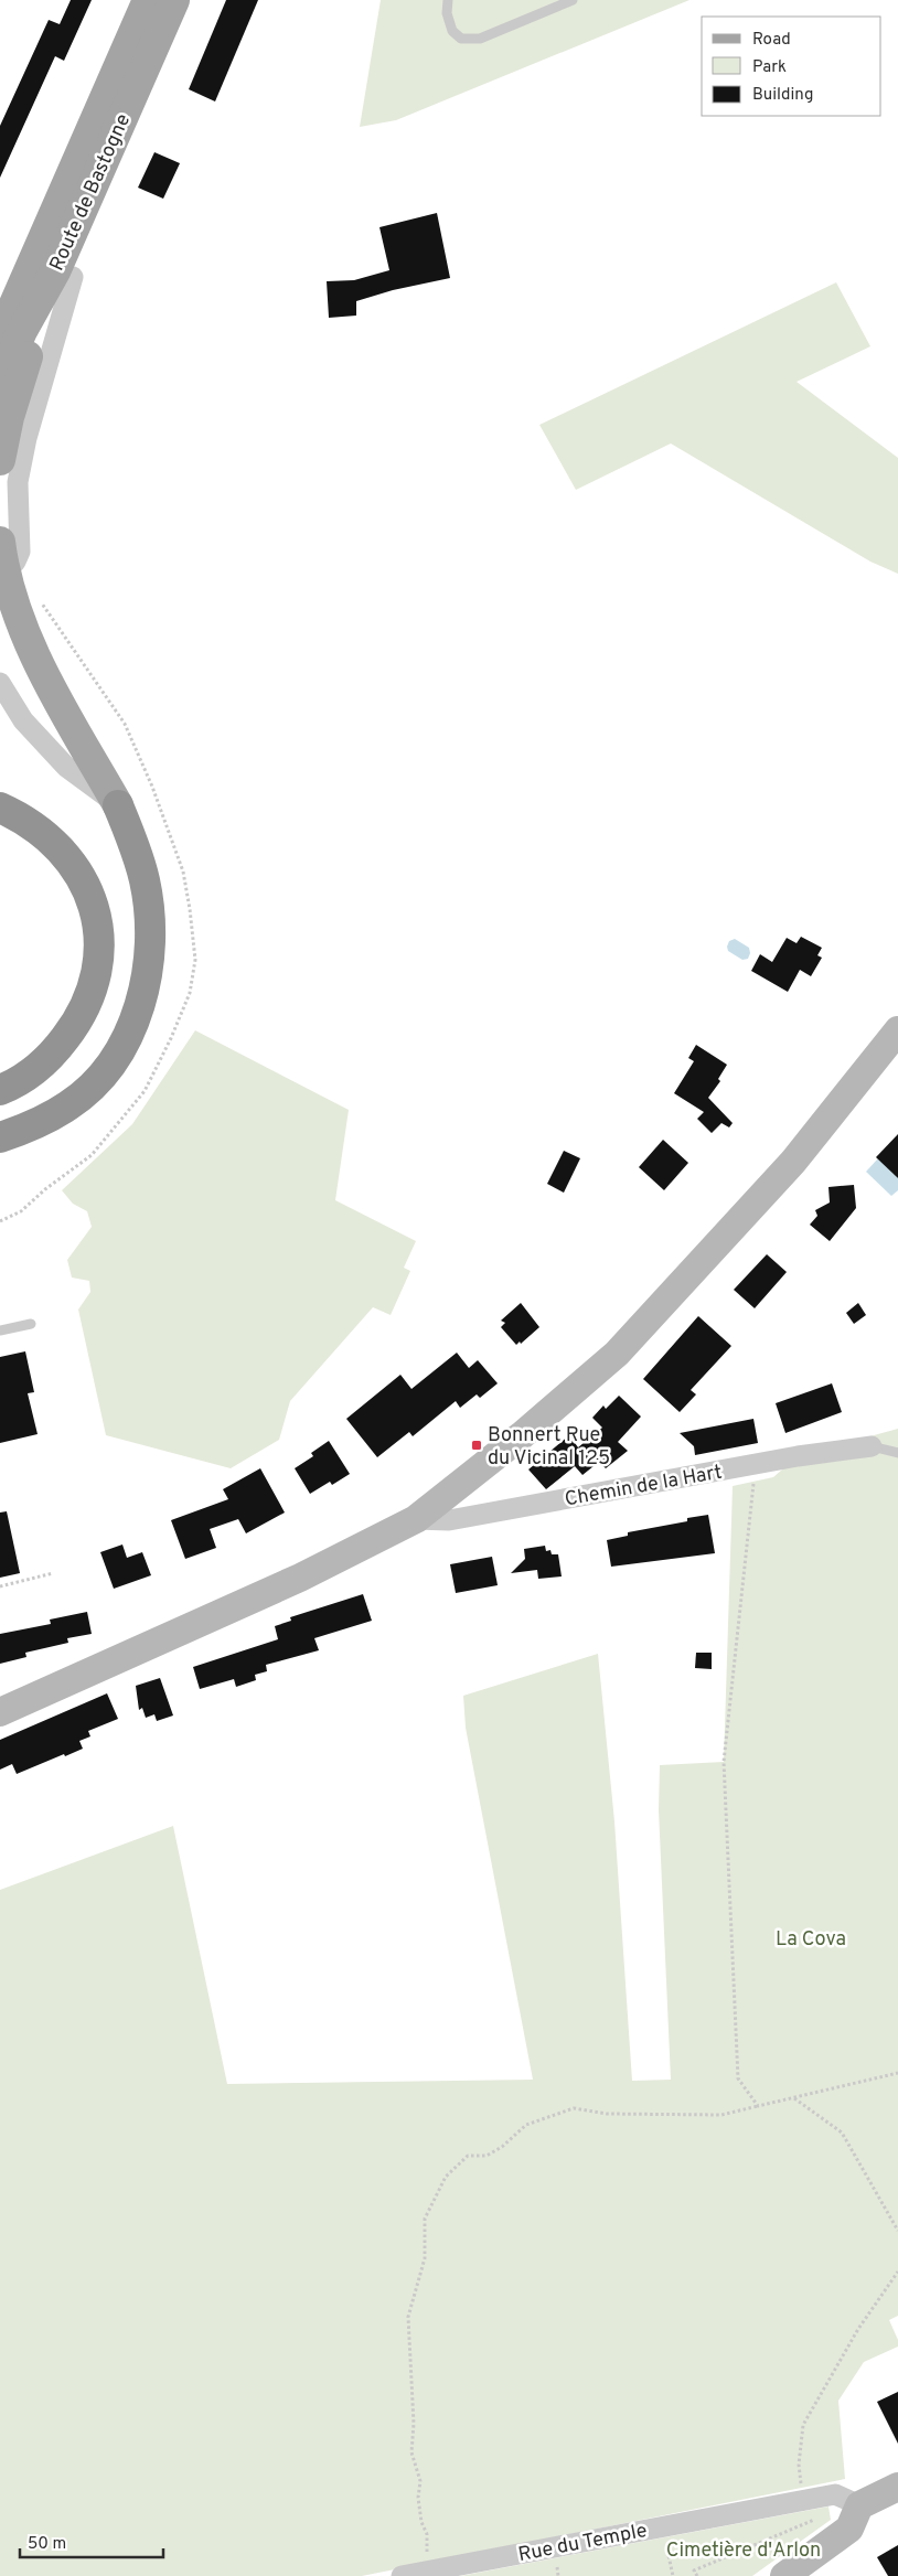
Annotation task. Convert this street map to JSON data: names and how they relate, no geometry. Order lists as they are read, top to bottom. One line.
{"streets":{"main road":["Route de Bastogne"],"street":["Chemin de la Hart","Rue du Temple"]},"parks":["La Cova","Cimetière d'Arlon"],"places":{"transit":["Bonnert Rue du Vicinal 125"]},"legend":["Road","Park","Building"],"scale_bar":"50 m"}
